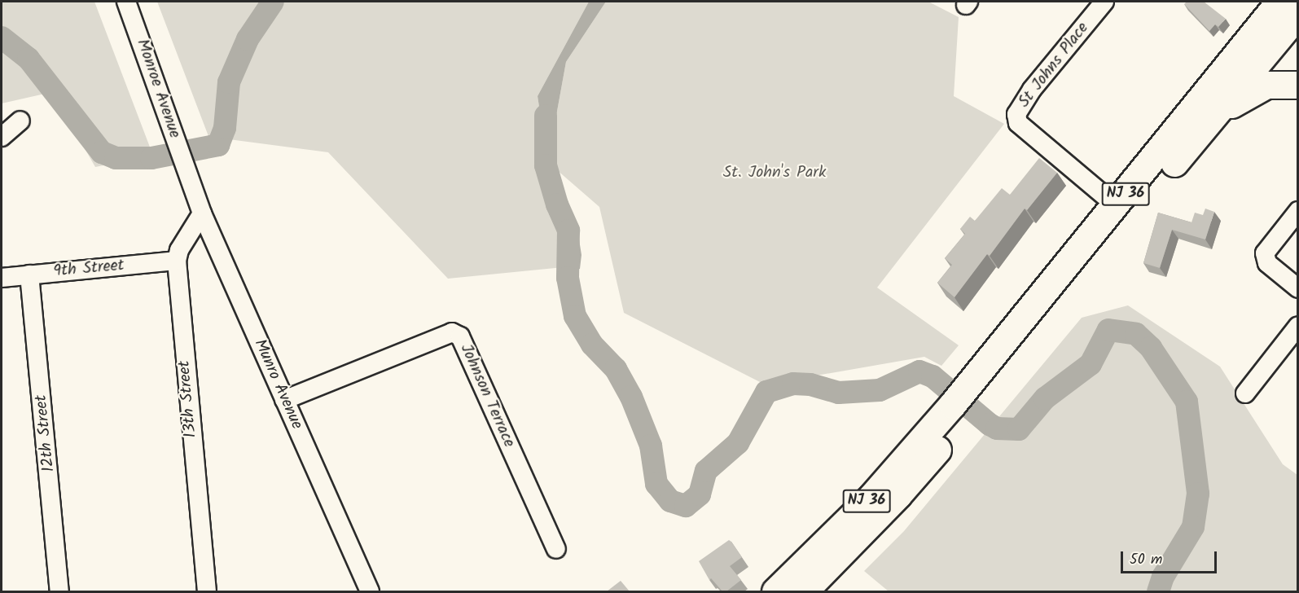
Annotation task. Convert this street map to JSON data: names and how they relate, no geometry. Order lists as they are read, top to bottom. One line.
{"streets":{"highway":["NJ 36"],"street":["St Johns Place","Monroe Avenue","9th Street","Munro Avenue","Johnson Terrace","13th Street","12th Street"]},"crossings":[["St Johns Place","NJ 36"],["Monroe Avenue","Munro Avenue"],["9th Street","13th Street"],["9th Street","12th Street"],["Munro Avenue","Johnson Terrace"],["Munro Avenue","13th Street"]],"parks":["St. John's Park"],"scale_bar":"50 m"}
